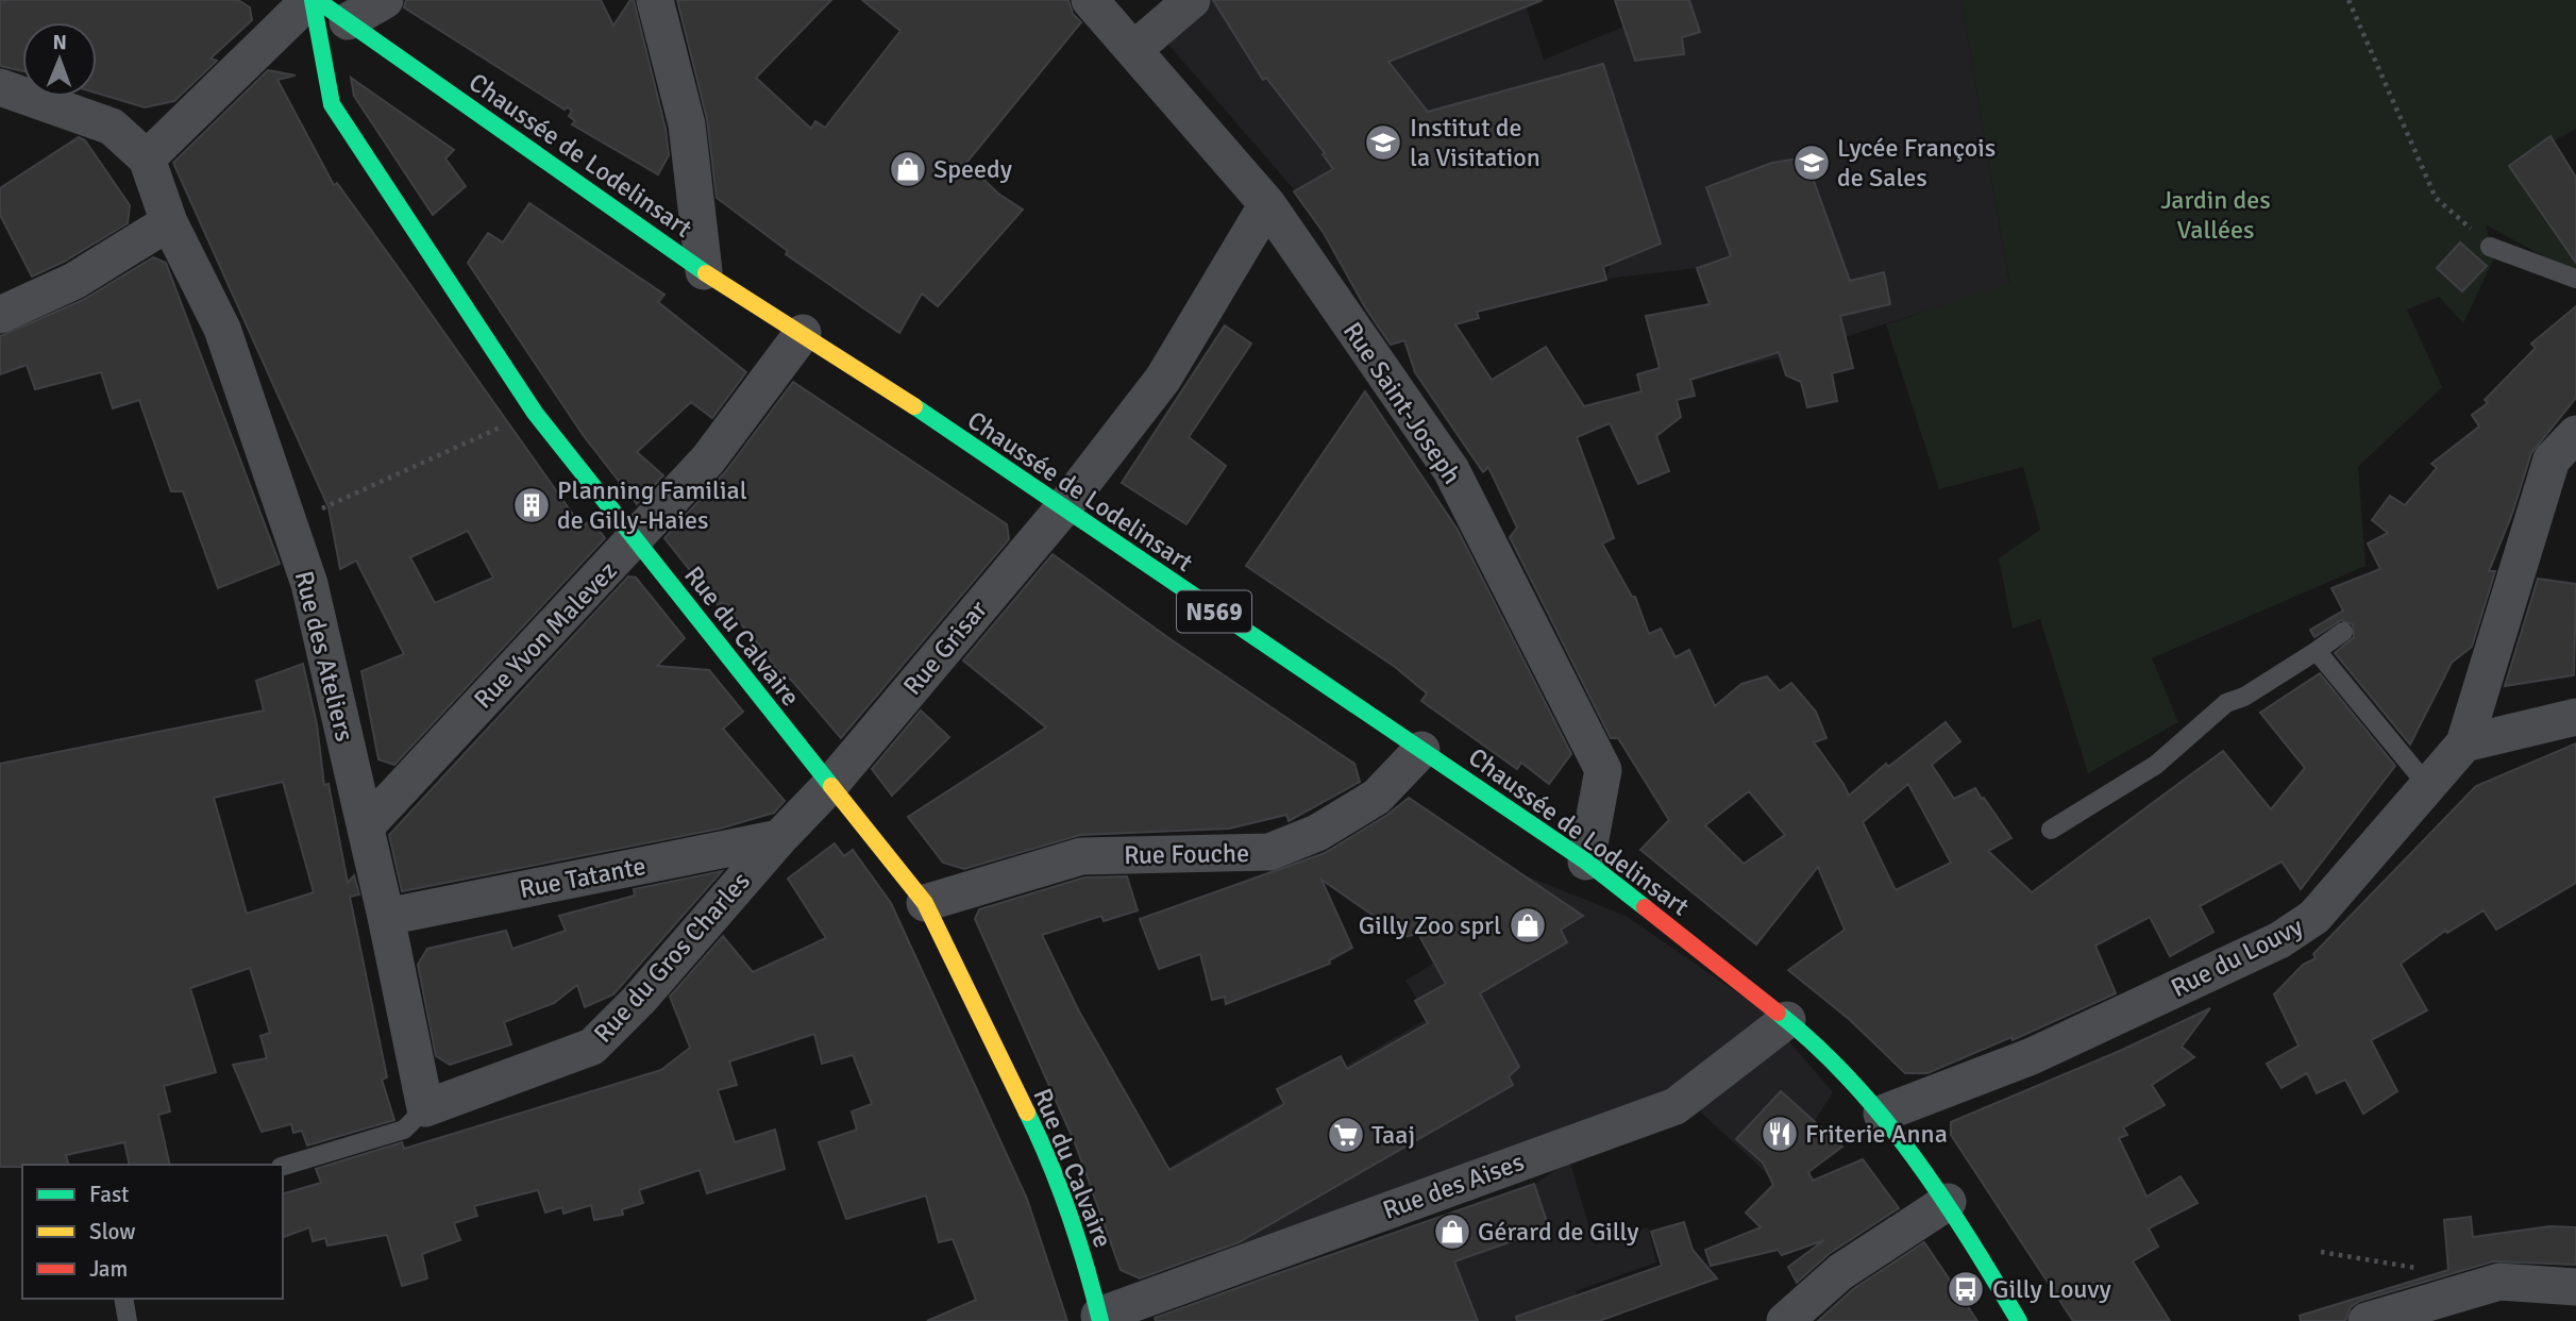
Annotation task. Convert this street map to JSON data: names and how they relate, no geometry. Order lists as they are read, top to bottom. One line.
{"streets":{"main road":["Chaussée de Lodelinsart","N569","Rue du Calvaire"],"street":["Rue Saint-Joseph","Rue Yvon Malevez","Rue Grisar","Rue des Ateliers","Rue Fouche","Rue Tatante","Rue du Gros Charles","Rue du Louvy","Rue des Aises"]},"crossings":[["Chaussée de Lodelinsart","Rue Saint-Joseph"],["Chaussée de Lodelinsart","Rue Yvon Malevez"],["Chaussée de Lodelinsart","Rue du Calvaire"],["Chaussée de Lodelinsart","Rue Grisar"],["Chaussée de Lodelinsart","Rue Fouche"],["Chaussée de Lodelinsart","Rue du Louvy"],["Chaussée de Lodelinsart","Rue des Aises"],["Rue Saint-Joseph","Rue Grisar"],["Rue Yvon Malevez","Rue du Calvaire"],["Rue Yvon Malevez","Rue des Ateliers"],["Rue du Calvaire","Rue Grisar"],["Rue du Calvaire","Rue Fouche"],["Rue du Calvaire","Rue du Gros Charles"],["Rue du Calvaire","Rue des Aises"],["Rue Grisar","Rue du Gros Charles"],["Rue des Ateliers","Rue Tatante"],["Rue des Ateliers","Rue du Gros Charles"],["Rue Tatante","Rue du Gros Charles"]],"parks":["Jardin des Vallées"],"places":{"school or university":["Institut de la Visitation","Lycée François de Sales"],"shop":["Speedy","Gilly Zoo sprl","Gérard de Gilly"],"building":["Planning Familial de Gilly-Haies"],"restaurant":["Friterie Anna"],"supermarket":["Taaj"],"bus stop":["Gilly Louvy"]},"legend":["Fast","Slow","Jam"],"north":"top"}
